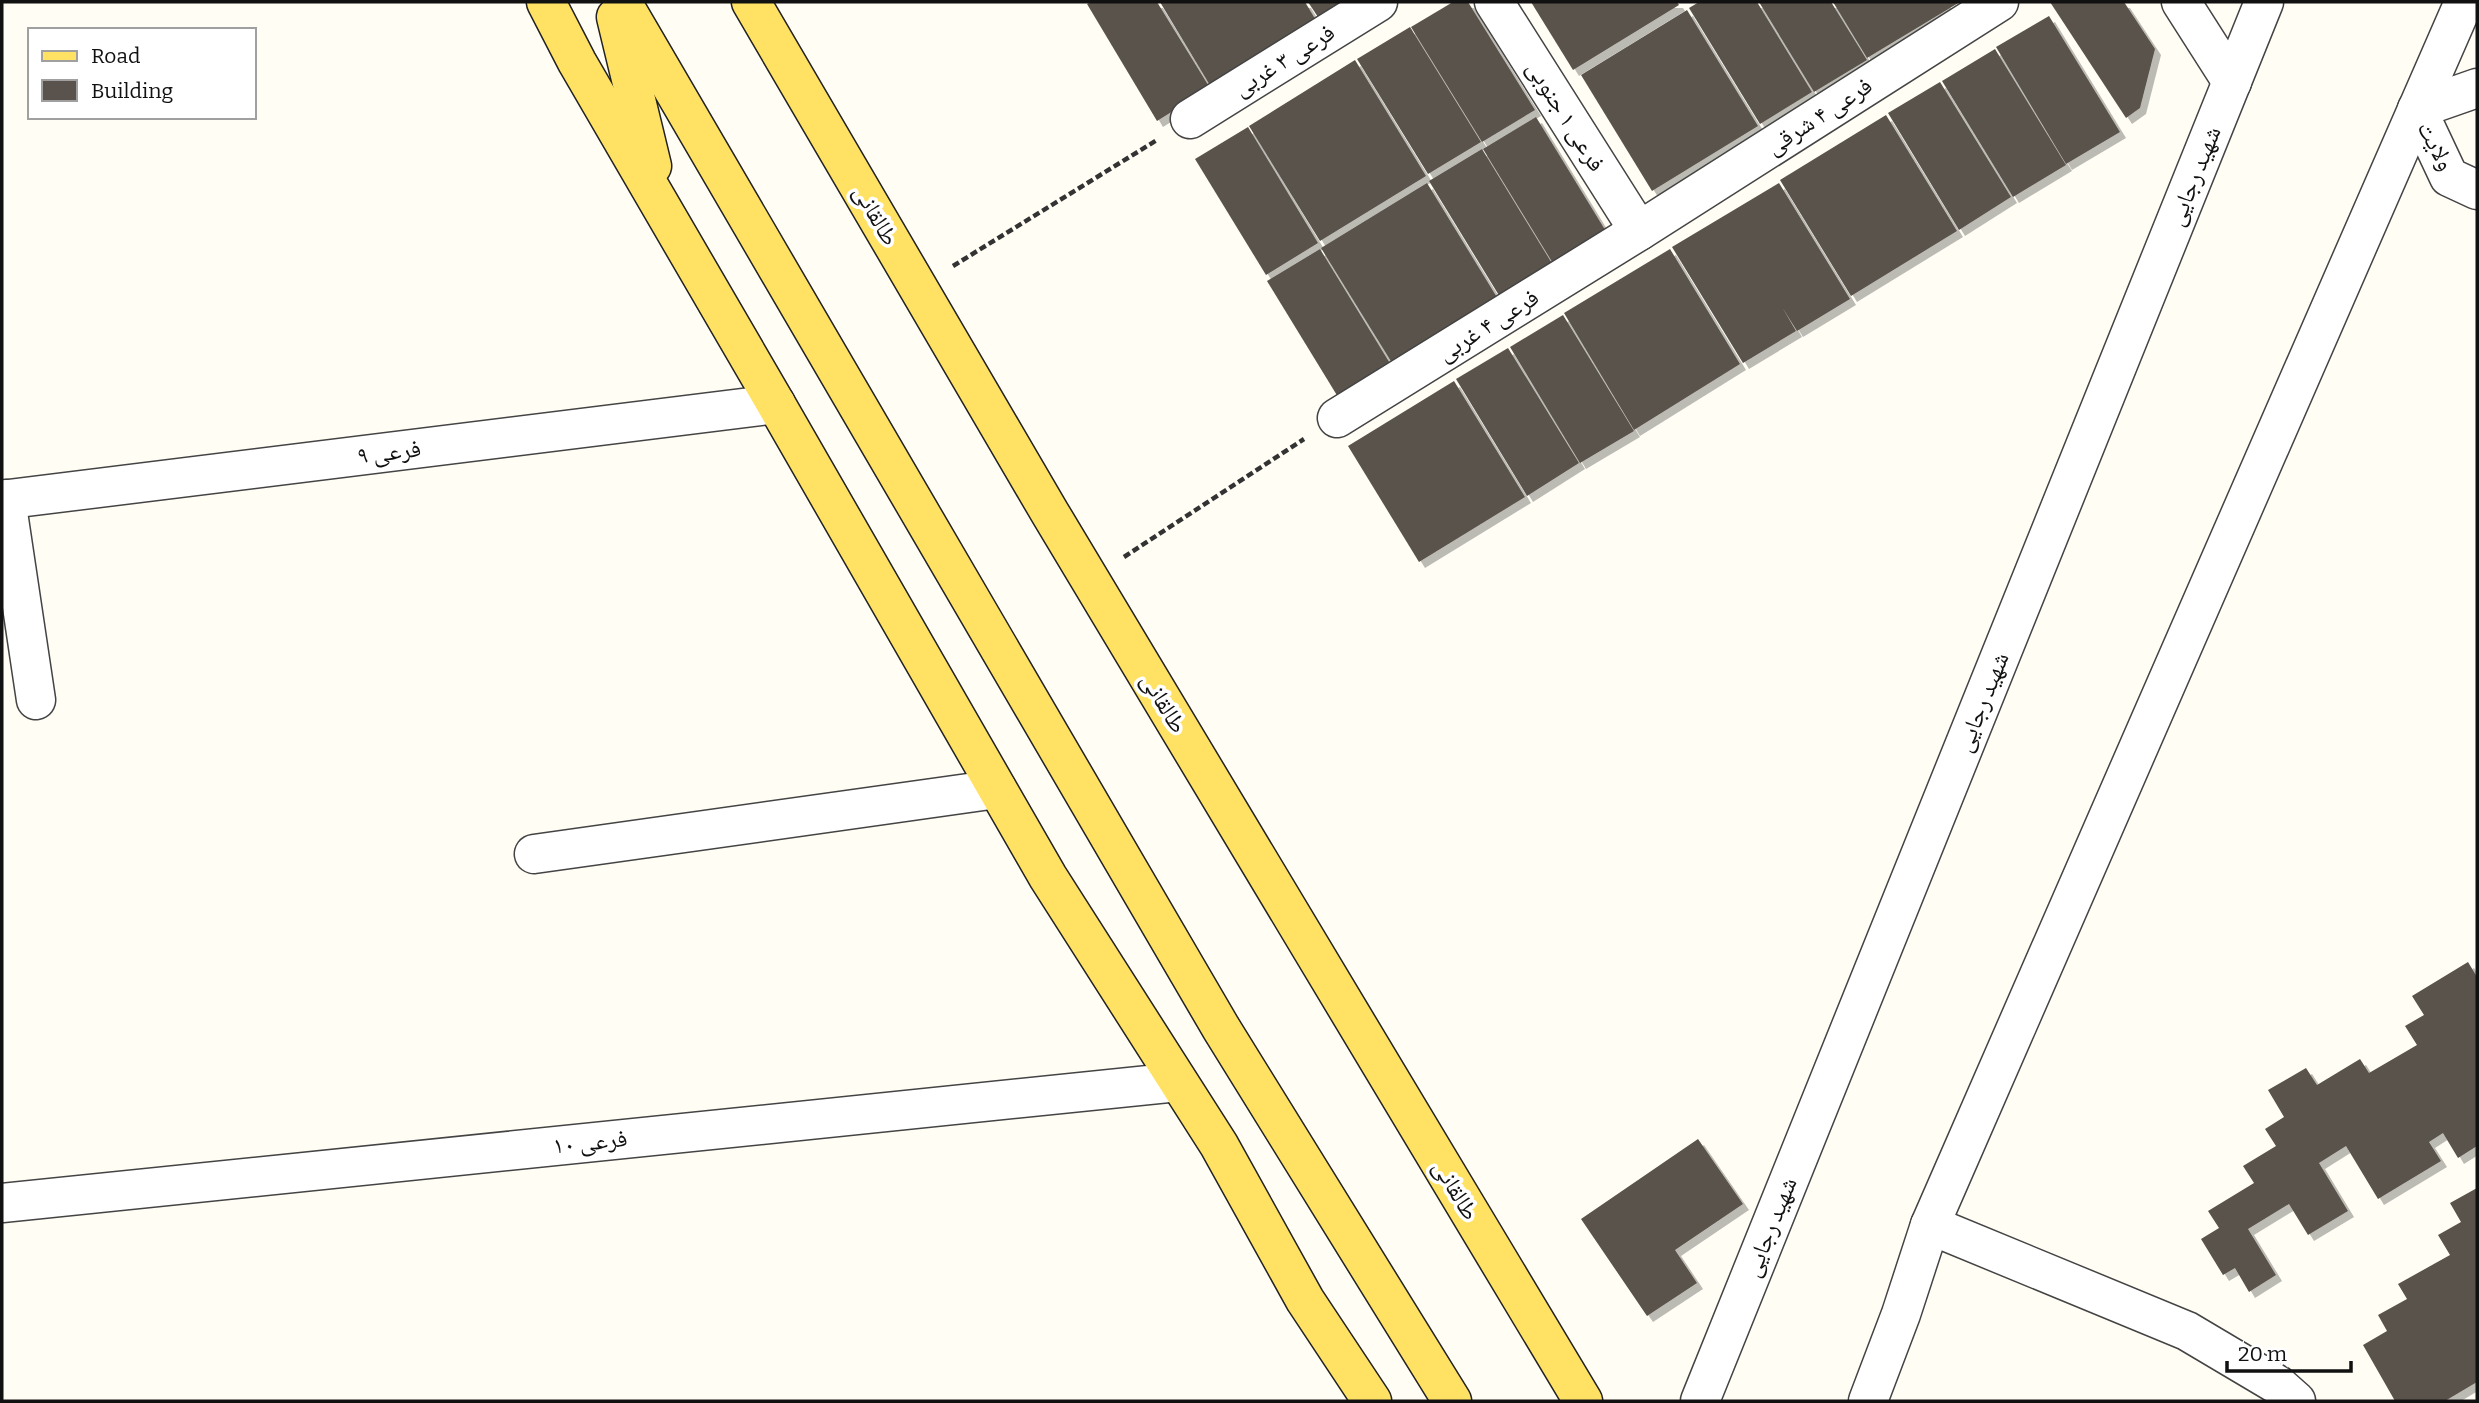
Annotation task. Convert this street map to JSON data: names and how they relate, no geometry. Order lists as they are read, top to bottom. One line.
{"streets":{"main road":["طالقانی"],"street":["فرعی ۳ غربی","فرعی ۱ جنوبی","فرعی ۴ شرقی","ولایت","شهید رجایی","فرعی ۴ غربی","فرعی ۹","فرعی ۱۰"]},"crossings":[["فرعی ۱ جنوبی","فرعی ۴ شرقی"],["فرعی ۱ جنوبی","فرعی ۴ غربی"],["فرعی ۴ شرقی","فرعی ۴ غربی"]],"legend":["Road","Building"],"scale_bar":"20 m"}
